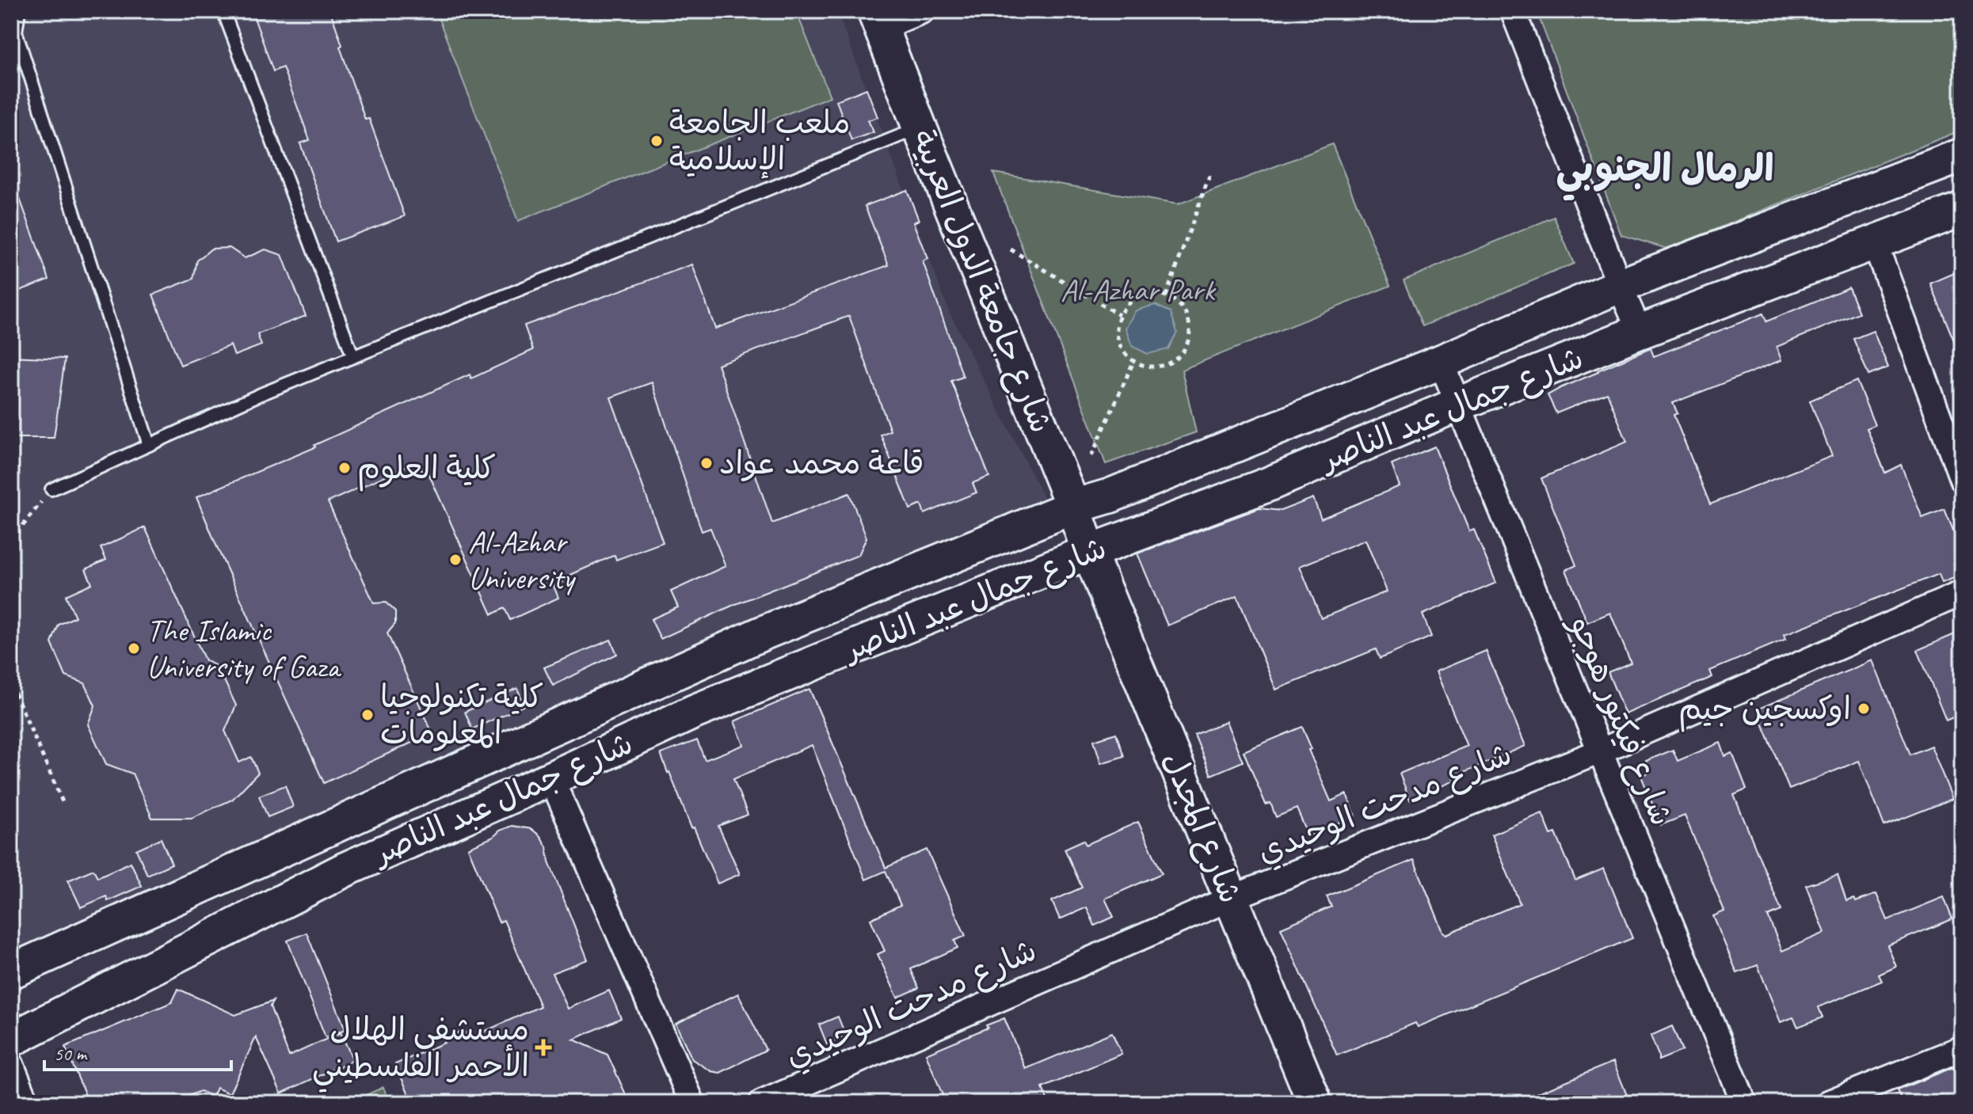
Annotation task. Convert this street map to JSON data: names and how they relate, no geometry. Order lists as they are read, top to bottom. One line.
{"streets":{"main road":["شارع جامعة الدول العربية","شارع جمال عبد الناصر","شارع المجدل"],"street":["شارع فيكتور هوجو","شارع مدحت الوحيدي"]},"crossings":[["شارع جامعة الدول العربية","شارع جمال عبد الناصر"],["شارع جامعة الدول العربية","شارع المجدل"],["شارع جمال عبد الناصر","شارع فيكتور هوجو"],["شارع جمال عبد الناصر","شارع المجدل"],["شارع فيكتور هوجو","شارع مدحت الوحيدي"],["شارع مدحت الوحيدي","شارع المجدل"]],"districts":["الرمال الجنوبي"],"parks":["Al-Azhar Park"],"places":{"other":["ملعب الجامعة الإسلامية","قاعة محمد عواد","كلية العلوم","Al-Azhar University","The Islamic University of Gaza","اوكسجين جيم","كلية تكنولوجيا المعلومات"],"health":["مستشفى الهلال الأحمر الفلسطيني"]},"scale_bar":"50 m"}
